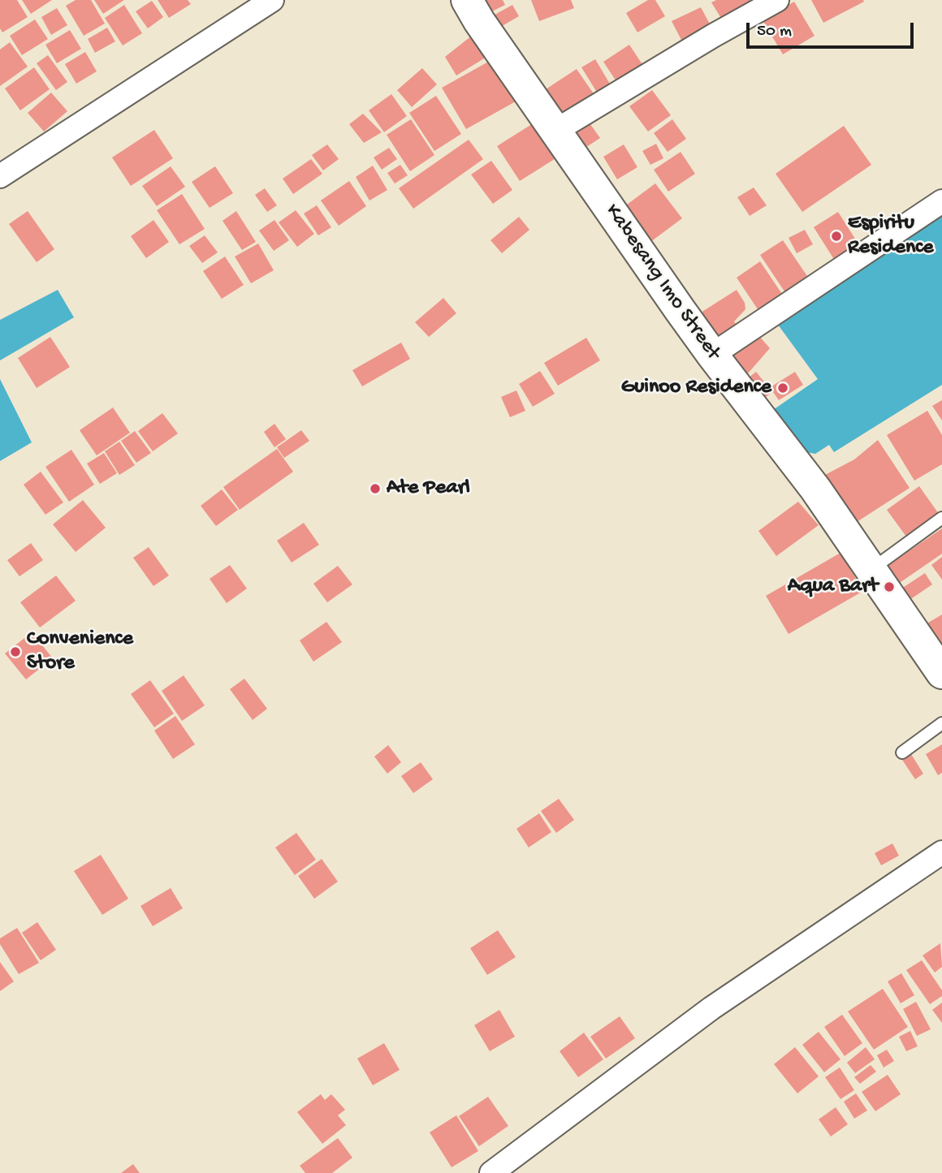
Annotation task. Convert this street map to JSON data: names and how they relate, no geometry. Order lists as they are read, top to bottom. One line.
{"streets":{"main road":["Kabesang Imo Street"]},"places":["Espiritu Residence","Guinoo Residence","Ate Pearl","Aqua Bart","Convenience Store"],"scale_bar":"50 m"}
